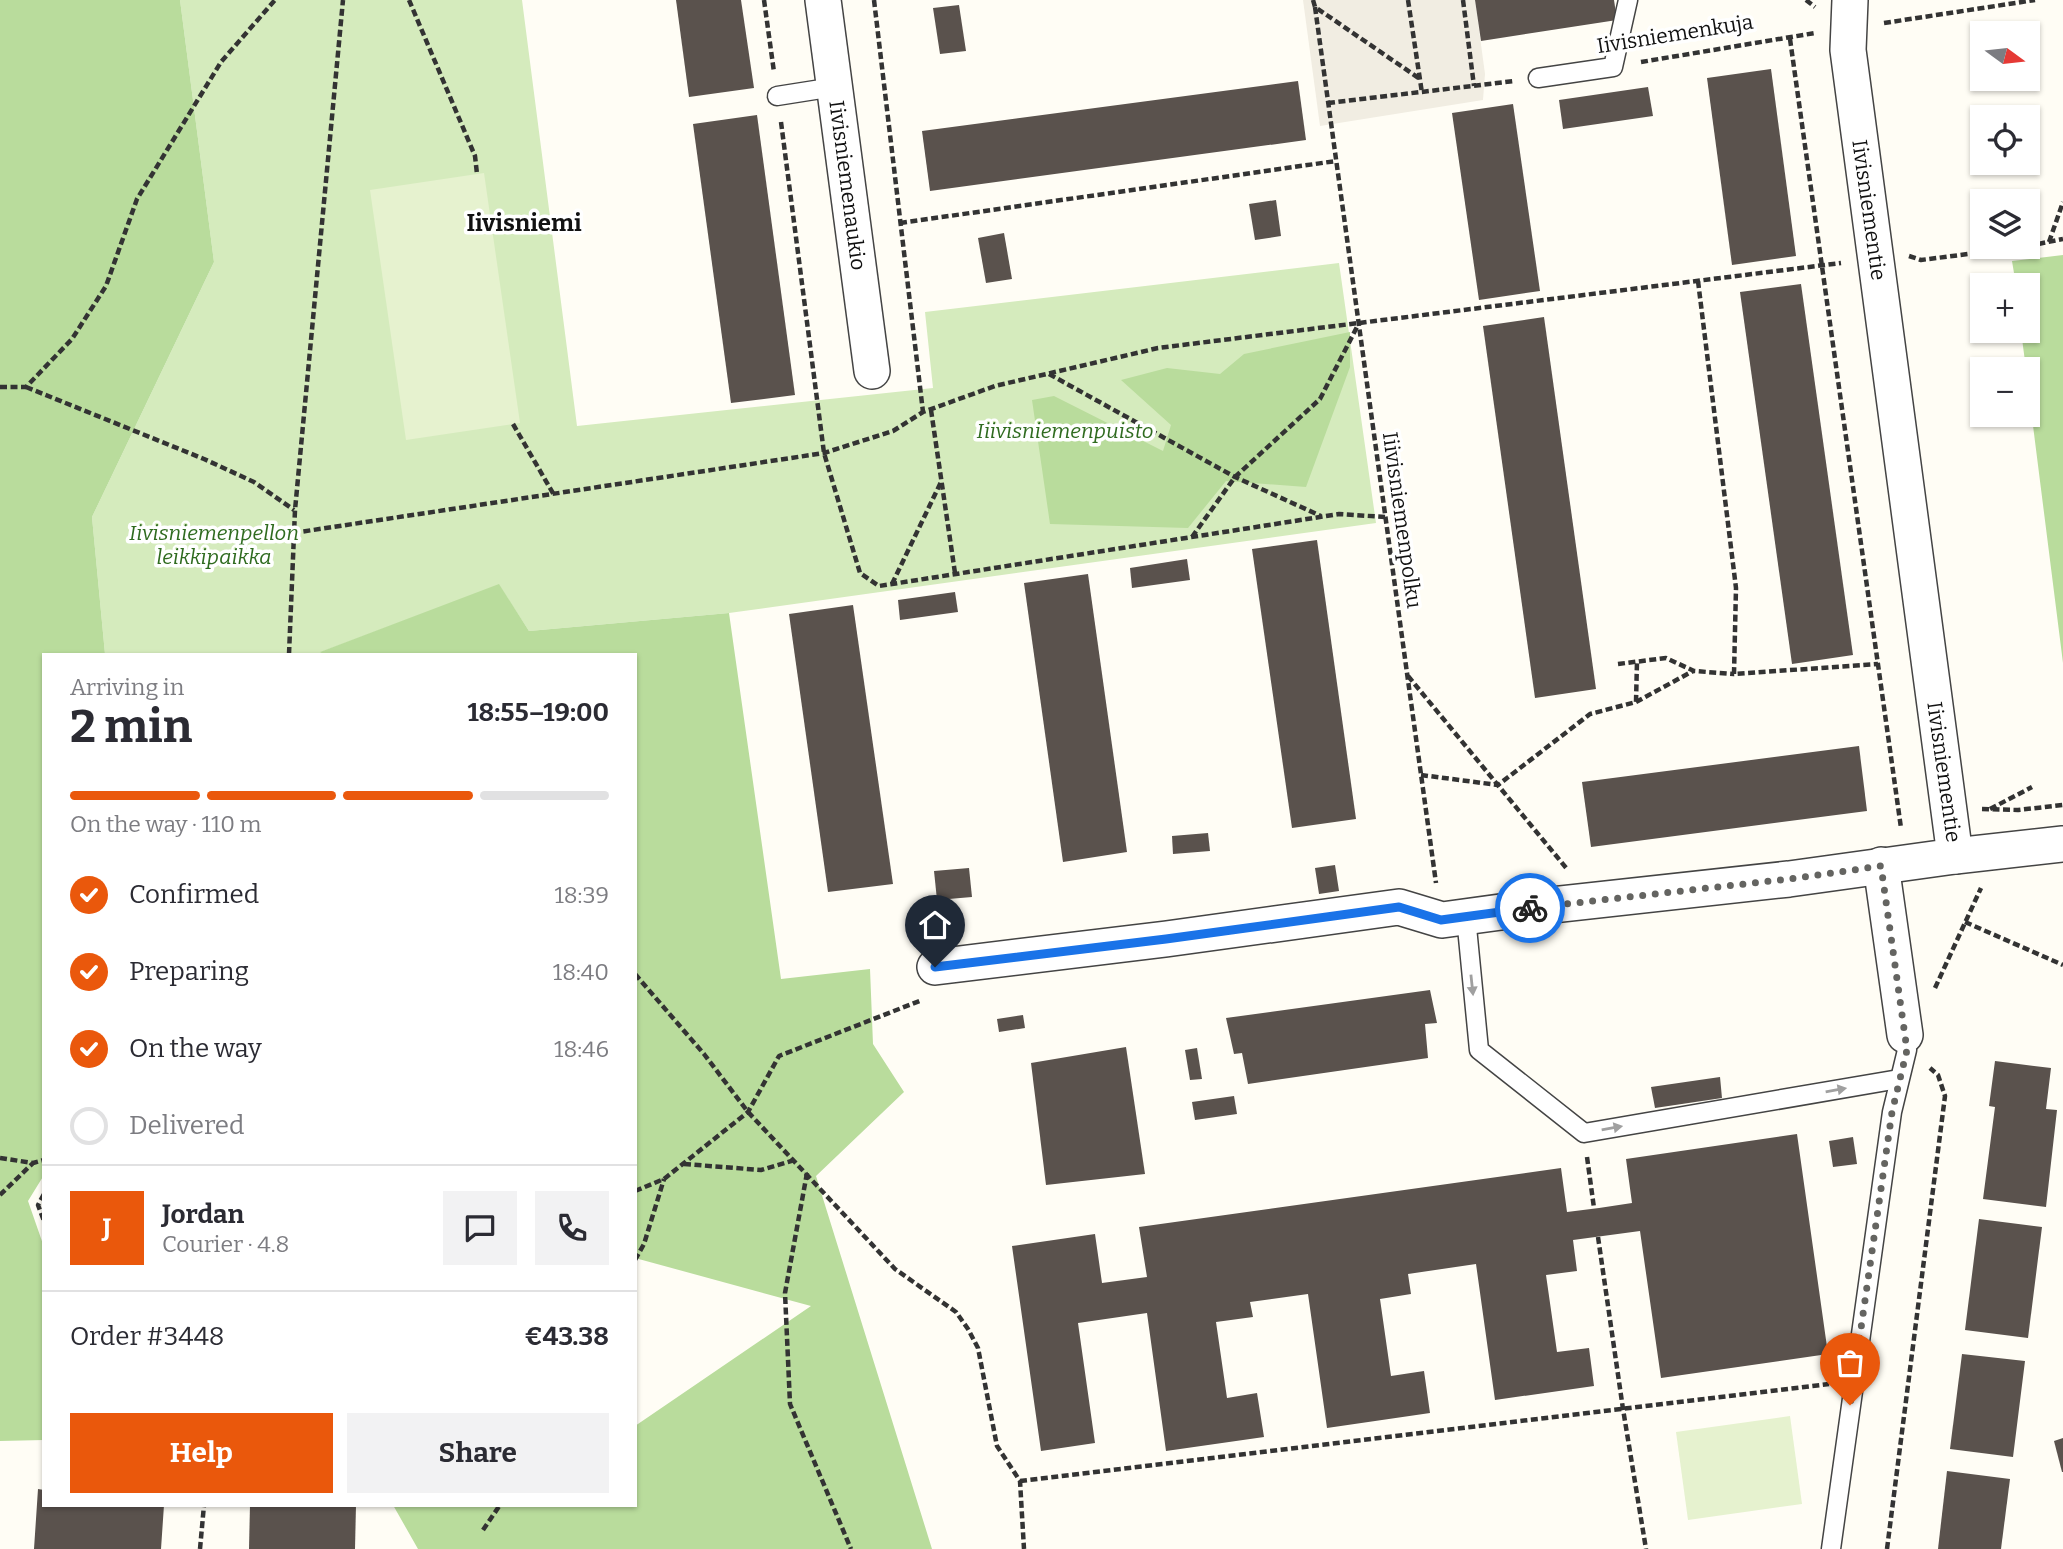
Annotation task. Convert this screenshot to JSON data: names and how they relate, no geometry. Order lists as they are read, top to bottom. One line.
{"streets":{"street":["Iivisniemenaukio","Iivisniementie"],"lane":["Iivisniemenkuja"],"path":["Iiivisniemenpolku"]},"crossings":[["Iivisniementie","Iiivisniemenpolku"]],"districts":["Iivisniemi"],"parks":["Iiivisniemenpuisto","Iivisniemenpellon leikkipaikka"],"north":"right","page":{"map_buttons":["+","−"],"heading":["2 min","Arriving in","18:55–19:00"],"panel":["Jordan","Courier · 4.8","Order #3448","€43.38"],"bar":"On the way · 110 m","list":[["Confirmed","18:39"],["Preparing","18:40"],["On the way","18:46"],"Delivered"],"round":"J","buttons":["Help","Share"]}}
